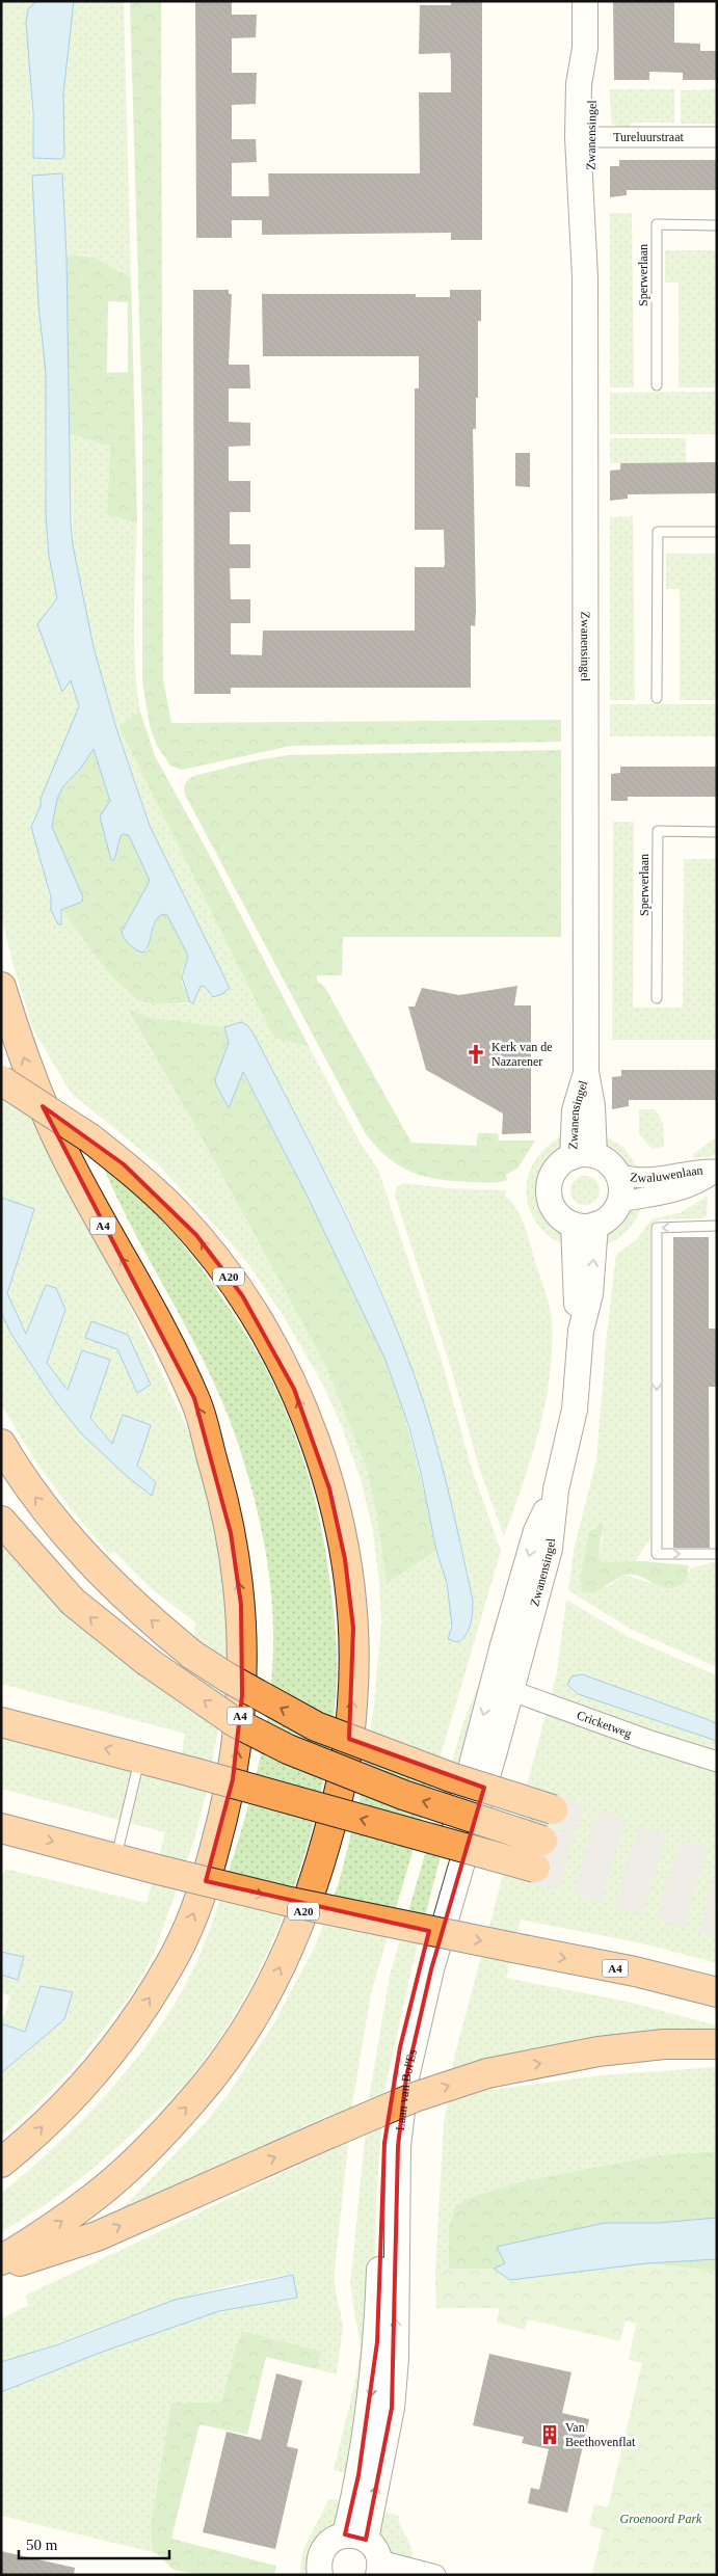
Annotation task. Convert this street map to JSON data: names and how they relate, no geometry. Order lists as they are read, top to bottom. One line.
{"streets":{"highway":["A4","A20"],"street":["Zwanensingel","Tureluurstraat","Zwaluwenlaan","Cricketweg","Laan van Bol'Es"],"lane":["Sperwerlaan"]},"crossings":[["Zwanensingel","Tureluurstraat"],["Zwanensingel","Zwaluwenlaan"],["Zwanensingel","Laan van Bol'Es"],["Cricketweg","Laan van Bol'Es"]],"parks":["Groenoord Park"],"places":{"church":["Kerk van de Nazarener"],"building":["Van Beethovenflat"]},"scale_bar":"50 m"}
